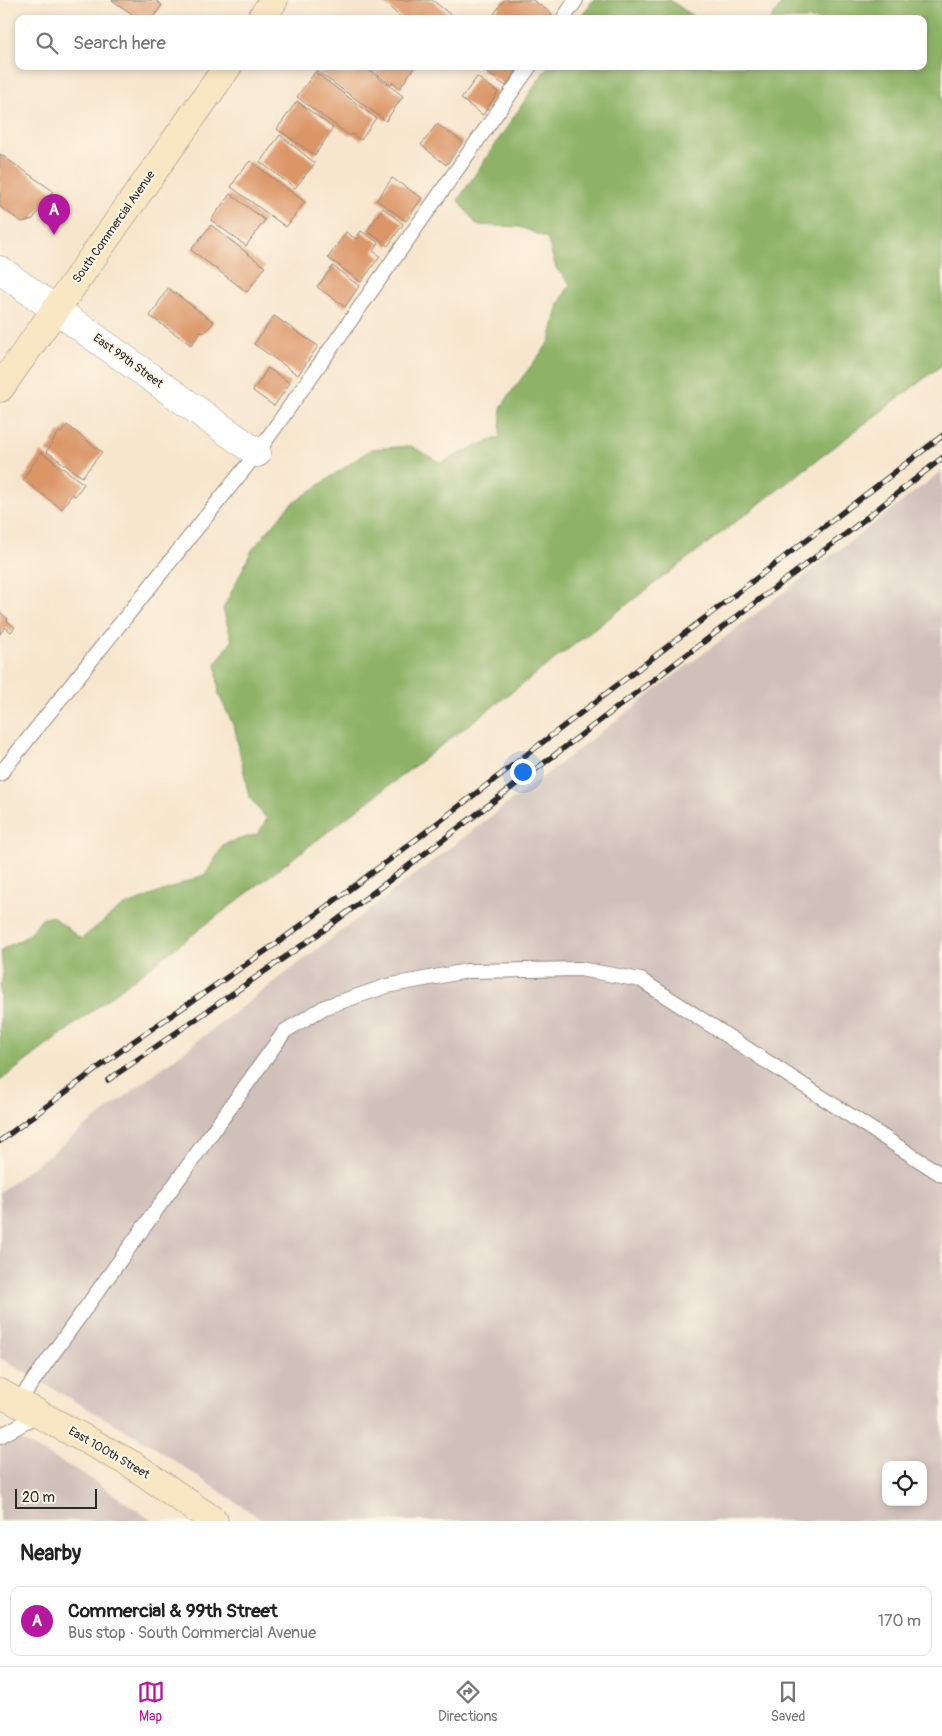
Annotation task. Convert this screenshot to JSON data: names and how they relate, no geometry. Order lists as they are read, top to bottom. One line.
{"streets":{"main road":["South Commercial Avenue","East 100th Street"],"street":["East 99th Street"]},"crossings":[["South Commercial Avenue","East 99th Street"]],"scale_bar":"20 m","page":{"search":"Search here","pins":"A","scale":"20 m","heading":"Nearby","list":[{"mark":"A","name":"Commercial & 99th Street","note":"Bus stop · South Commercial Avenue","value":"170 m"}],"nav":["Map","Directions","Saved"]}}
